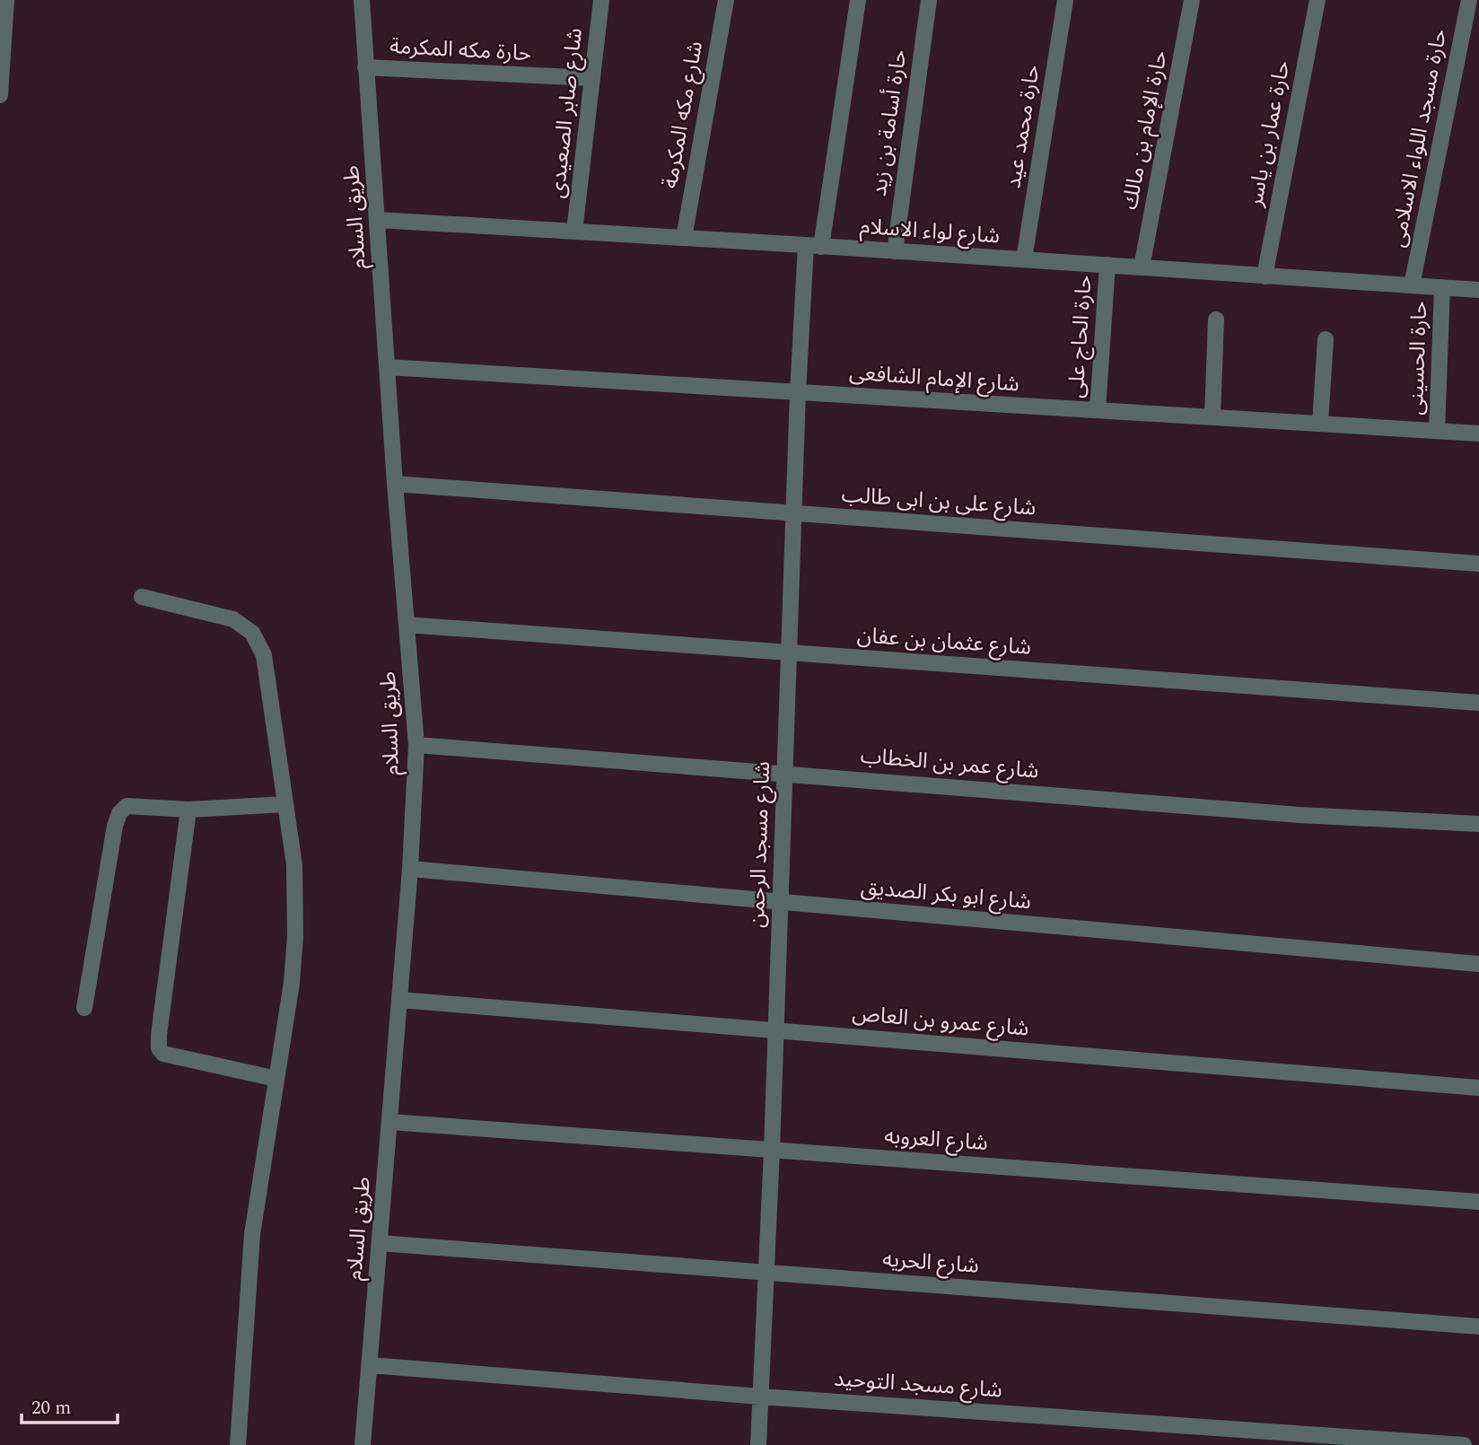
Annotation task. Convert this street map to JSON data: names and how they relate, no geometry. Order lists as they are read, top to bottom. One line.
{"streets":{"street":["حارة مكه المكرمة","شارع صابر الصعيدى","شارع مكه المكرمة","حارة أسامة بن زيد","حارة محمد عيد","حارة الإمام بن مالك","حارة عمار بن ياسر","حارة مسجد اللواء الاسلامى","طريق السلام","شارع لواء الاسلام","حارة الحاج على","حارة الحسينى","شارع الإمام الشافعى","شارع على بن ابى طالب","شارع عثمان بن عفان","شارع عمر بن الخطاب","شارع مسجد الرحمن","شارع ابو بكر الصديق","شارع عمرو بن العاص","شارع العروبه","شارع الحريه","شارع مسجد التوحيد"]},"crossings":[["حارة مكه المكرمة","شارع صابر الصعيدى"],["حارة مكه المكرمة","طريق السلام"],["شارع صابر الصعيدى","شارع لواء الاسلام"],["شارع مكه المكرمة","شارع لواء الاسلام"],["حارة أسامة بن زيد","شارع لواء الاسلام"],["حارة محمد عيد","شارع لواء الاسلام"],["حارة الإمام بن مالك","شارع لواء الاسلام"],["حارة عمار بن ياسر","شارع لواء الاسلام"],["حارة مسجد اللواء الاسلامى","شارع لواء الاسلام"],["طريق السلام","شارع لواء الاسلام"],["طريق السلام","شارع الإمام الشافعى"],["طريق السلام","شارع على بن ابى طالب"],["طريق السلام","شارع عثمان بن عفان"],["طريق السلام","شارع عمر بن الخطاب"],["طريق السلام","شارع ابو بكر الصديق"],["طريق السلام","شارع عمرو بن العاص"],["طريق السلام","شارع العروبه"],["طريق السلام","شارع الحريه"],["طريق السلام","شارع مسجد التوحيد"],["شارع لواء الاسلام","حارة الحاج على"],["شارع لواء الاسلام","حارة الحسينى"],["شارع لواء الاسلام","شارع مسجد الرحمن"],["حارة الحاج على","شارع الإمام الشافعى"],["حارة الحسينى","شارع الإمام الشافعى"],["شارع الإمام الشافعى","شارع مسجد الرحمن"],["شارع على بن ابى طالب","شارع مسجد الرحمن"],["شارع عثمان بن عفان","شارع مسجد الرحمن"],["شارع عمر بن الخطاب","شارع مسجد الرحمن"],["شارع مسجد الرحمن","شارع ابو بكر الصديق"],["شارع مسجد الرحمن","شارع عمرو بن العاص"],["شارع مسجد الرحمن","شارع العروبه"],["شارع مسجد الرحمن","شارع الحريه"],["شارع مسجد الرحمن","شارع مسجد التوحيد"]],"scale_bar":"20 m"}
